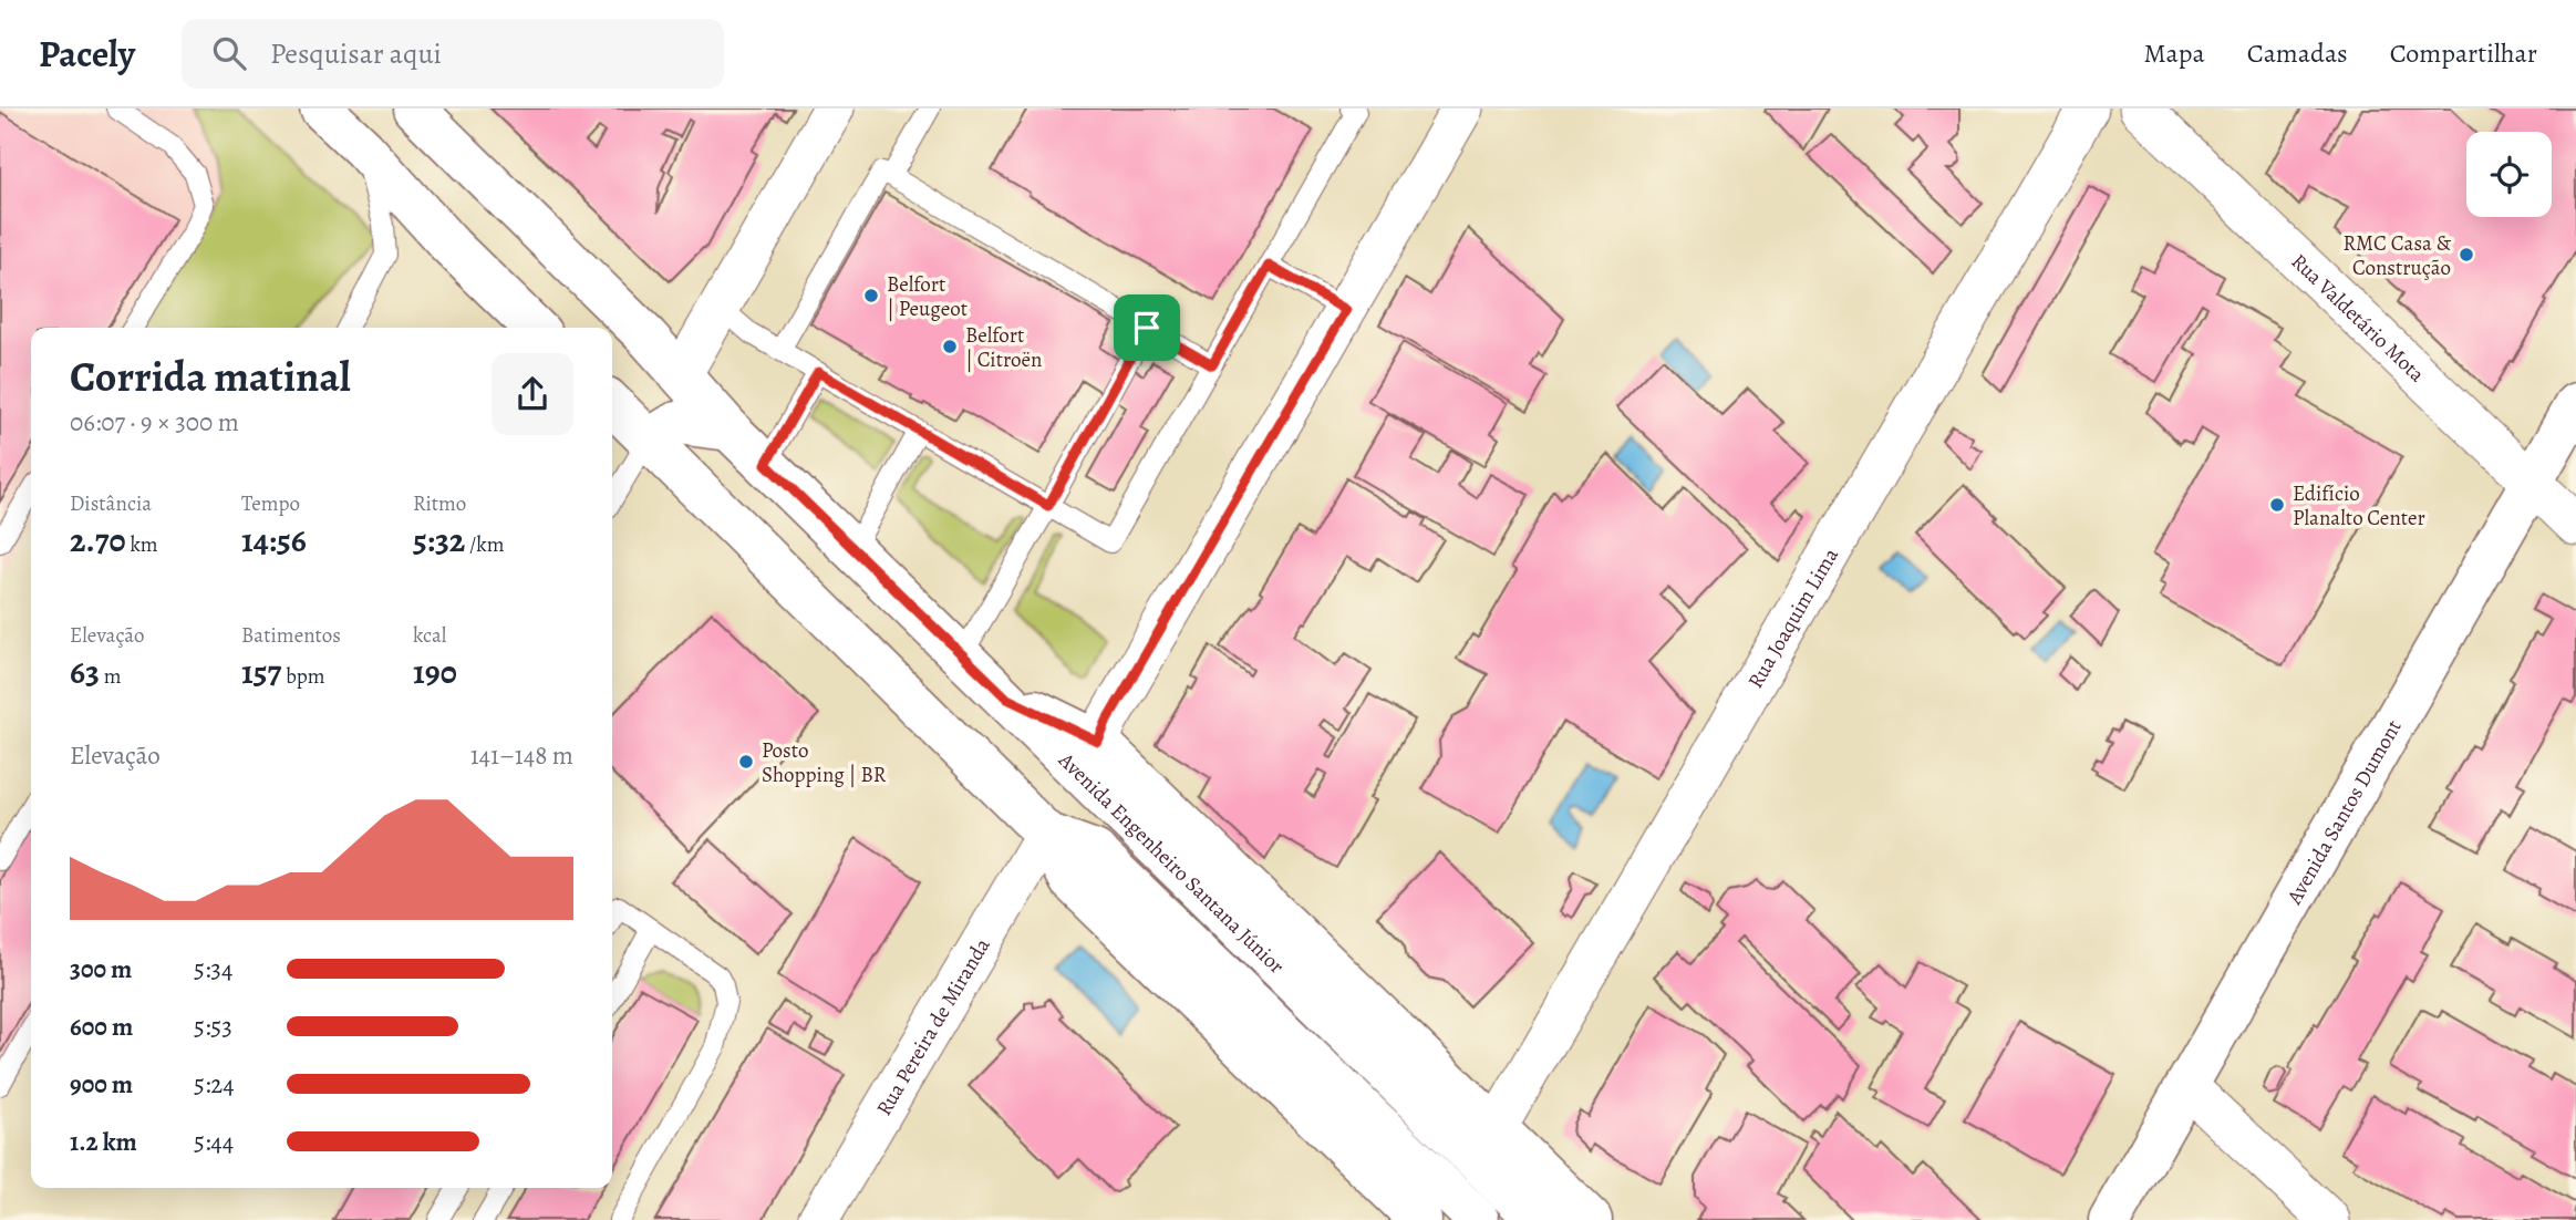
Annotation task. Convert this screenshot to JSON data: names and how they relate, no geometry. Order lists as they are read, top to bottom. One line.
{"streets":{"main road":["Avenida Santos Dumont","Avenida Engenheiro Santana Júnior"],"street":["Rua Valdetário Mota","Rua Joaquim Lima","Rua Pereira de Miranda"]},"crossings":[["Rua Valdetário Mota","Avenida Santos Dumont"],["Avenida Engenheiro Santana Júnior","Rua Pereira de Miranda"]],"places":["RMC Casa & Construção","Belfort | Peugeot","Belfort | Citroën","Edifício Planalto Center","Posto Shopping | BR"],"page":{"header":"Pacely","search":"Pesquisar aqui","nav":["Mapa","Camadas","Compartilhar"],"heading":["Corrida matinal","06:07 · 9 × 300 m"],"stats":[["Distância","2.70 km"],["Tempo","14:56"],["Ritmo","5:32 /km"],["Elevação","63 m"],["Batimentos","157 bpm"],["kcal","190"]],"chart":["Elevação","141–148 m"],"list":[{"name":"300 m","note":"5:34"},{"name":"600 m","note":"5:53"},{"name":"900 m","note":"5:24"},{"name":"1.2 km","note":"5:44"}]}}
